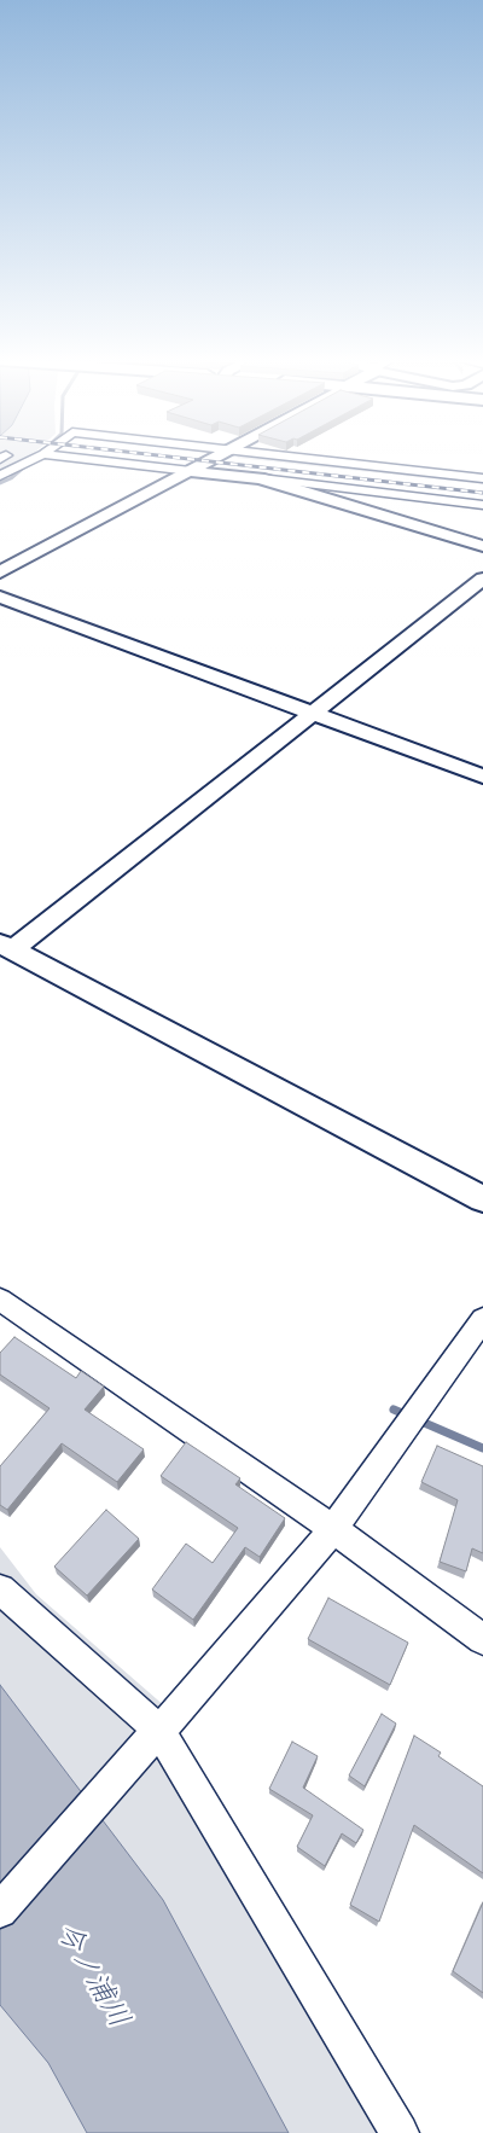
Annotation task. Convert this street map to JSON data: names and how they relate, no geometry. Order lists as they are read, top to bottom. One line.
{"water":["今ノ浦川"]}
